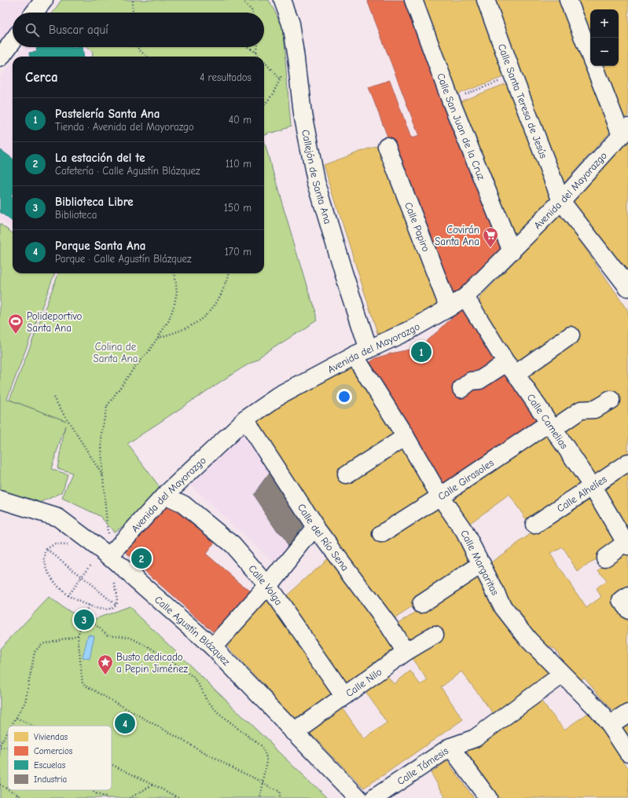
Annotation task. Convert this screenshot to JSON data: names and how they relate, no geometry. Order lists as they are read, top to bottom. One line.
{"streets":{"street":["Calle Santa Teresa de Jesús","Calle San Juan de la Cruz","Callejón de Santa Ana","Avenida del Mayorazgo","Calle Papiro","Calle Camelias","Calle Girasoles","Calle Alhelíes","Calle del Río Sena","Calle Margaritas","Calle Volga","Calle Agustín Blázquez","Calle Nilo","Calle Támesis"]},"crossings":[["Calle Santa Teresa de Jesús","Avenida del Mayorazgo"],["Calle San Juan de la Cruz","Avenida del Mayorazgo"],["Callejón de Santa Ana","Avenida del Mayorazgo"],["Callejón de Santa Ana","Calle Margaritas"],["Avenida del Mayorazgo","Calle Papiro"],["Avenida del Mayorazgo","Calle Camelias"],["Avenida del Mayorazgo","Calle del Río Sena"],["Avenida del Mayorazgo","Calle Margaritas"],["Avenida del Mayorazgo","Calle Volga"],["Avenida del Mayorazgo","Calle Agustín Blázquez"],["Calle Camelias","Calle Girasoles"],["Calle Camelias","Calle Alhelíes"],["Calle Girasoles","Calle Margaritas"],["Calle del Río Sena","Calle Nilo"],["Calle Margaritas","Calle Támesis"],["Calle Volga","Calle Nilo"],["Calle Agustín Blázquez","Calle Nilo"]],"parks":["Colina de Santa Ana"],"places":{"supermarket":["Covirán Santa Ana"],"sports":["Polideportivo Santa Ana"],"place":["Busto dedicado a Pepin Jiménez"]},"legend":["Viviendas","Comercios","Escuelas","Industria"],"page":{"map_buttons":["+","−"],"search":"Buscar aquí","heading":["Cerca","4 resultados"],"list":[{"mark":"1","name":"Pastelería Santa Ana","note":"Tienda · Avenida del Mayorazgo","value":"40 m"},{"mark":"2","name":"La estación del te","note":"Cafetería · Calle Agustín Blázquez","value":"110 m"},{"mark":"3","name":"Biblioteca Libre","note":"Biblioteca","value":"150 m"},{"mark":"4","name":"Parque Santa Ana","note":"Parque · Calle Agustín Blázquez","value":"170 m"}],"pins":["1","2","3","4"]}}
